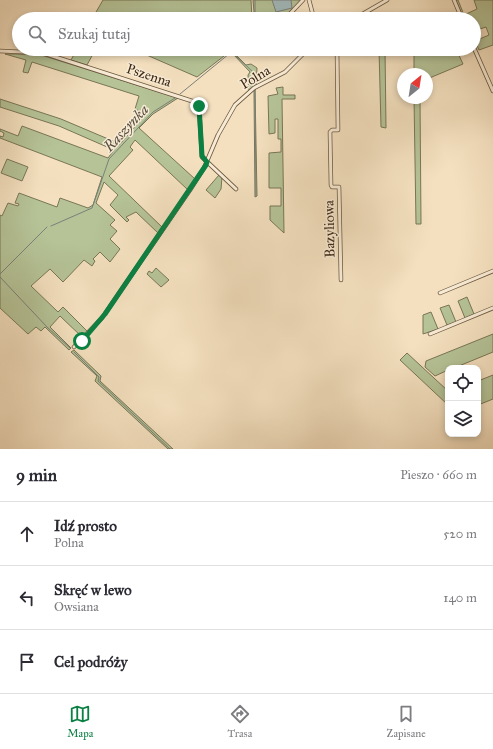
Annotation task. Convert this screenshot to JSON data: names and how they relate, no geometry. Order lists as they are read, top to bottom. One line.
{"streets":{"street":["Pszenna","Polna","Bazyliowa"]},"crossings":[["Pszenna","Polna"]],"water":["Raszynka"],"north":"top right","page":{"search":"Szukaj tutaj","heading":["9 min","Pieszo · 660 m"],"list":[["Idź prosto","Polna","520 m"],["Skręć w lewo","Owsiana","140 m"],"Cel podróży"],"nav":["Mapa","Trasa","Zapisane"]}}
